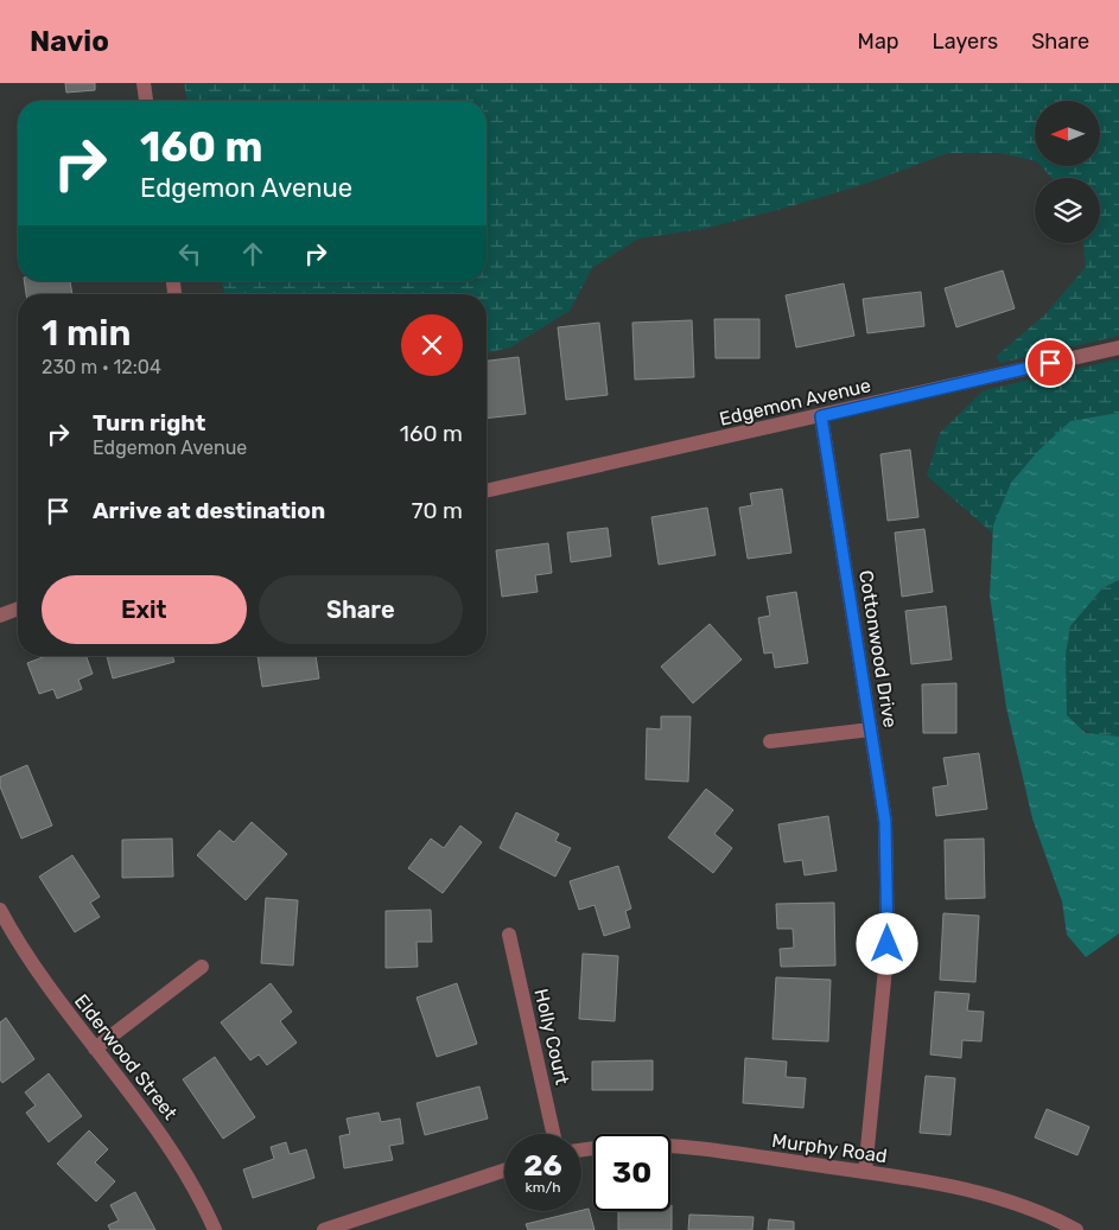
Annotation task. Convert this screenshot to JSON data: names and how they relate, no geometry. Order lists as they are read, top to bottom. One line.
{"streets":{"street":["Edgemon Avenue","Cottonwood Drive","Holly Court","Elderwood Street","Murphy Road"]},"crossings":[["Edgemon Avenue","Cottonwood Drive"],["Cottonwood Drive","Murphy Road"]],"north":"left","page":{"header":"Navio","nav":["Map","Layers","Share"],"turn":["160 m","Edgemon Avenue"],"heading":["1 min","230 m · 12:04"],"list":[{"name":"Turn right","note":"Edgemon Avenue","value":"160 m"},{"name":"Arrive at destination","value":"70 m"}],"buttons":["Exit","Share"],"speed":"26 km/h","limit":"30"}}
